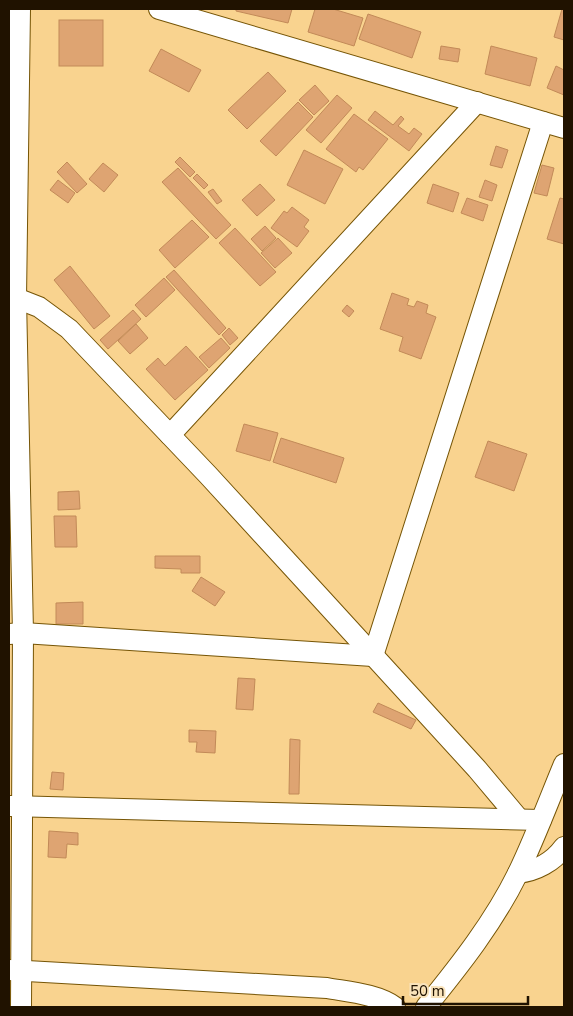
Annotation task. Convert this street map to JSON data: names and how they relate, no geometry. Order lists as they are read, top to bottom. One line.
{"scale_bar":"50 m"}
